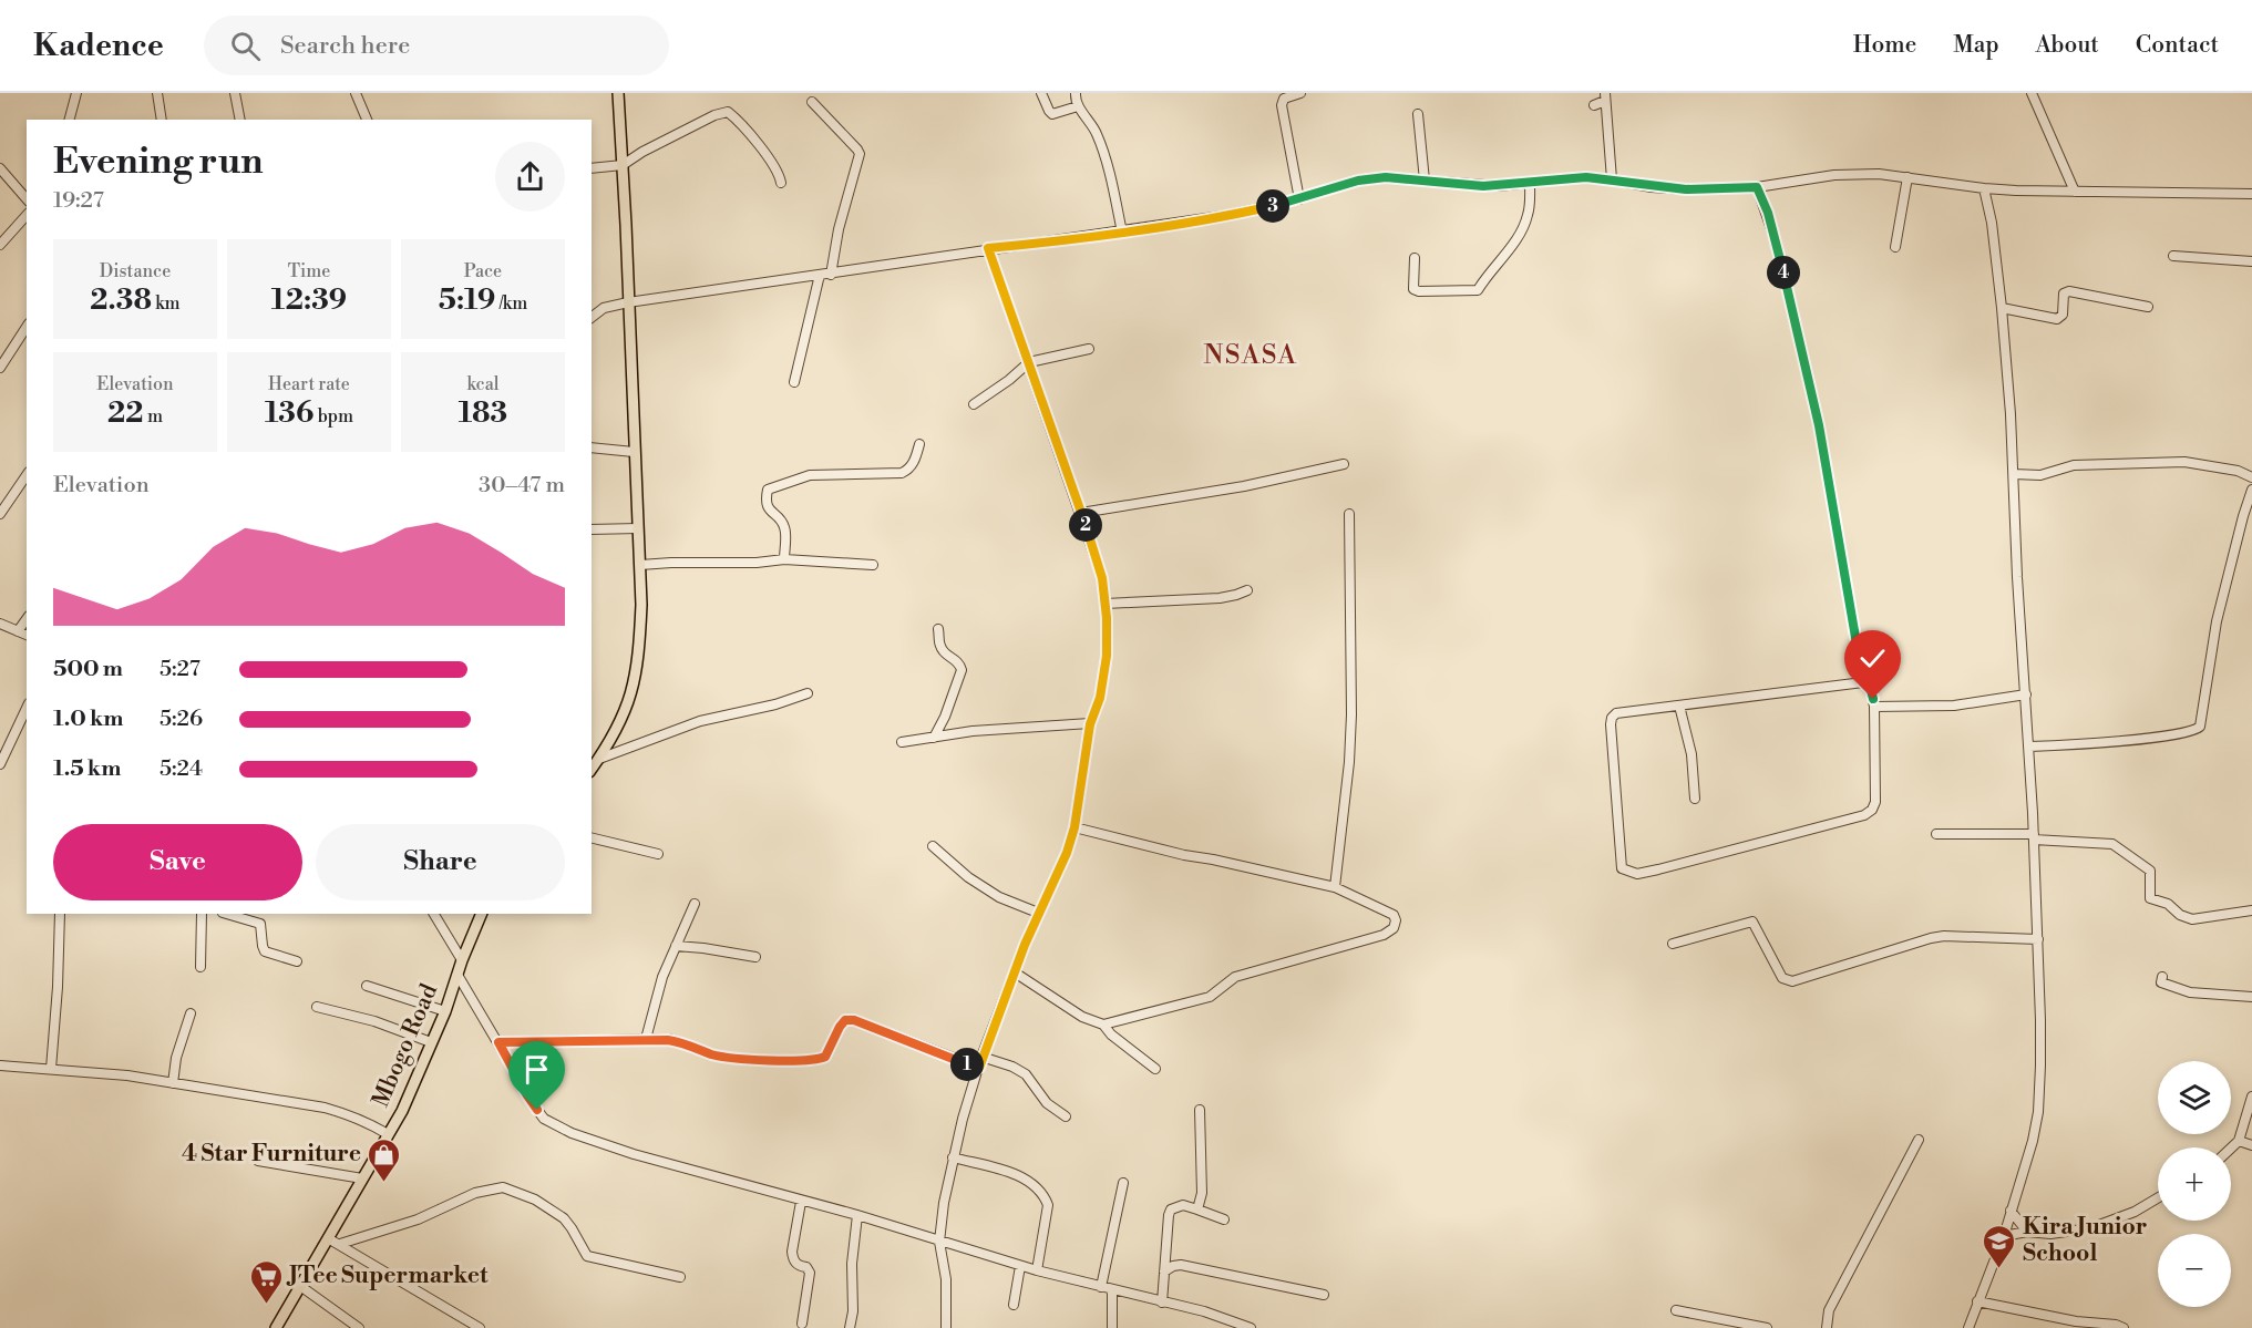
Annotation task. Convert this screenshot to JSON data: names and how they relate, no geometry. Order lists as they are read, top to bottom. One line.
{"streets":{"main road":["Mbogo Road"]},"districts":["NSASA"],"places":{"shop":["4 Star Furniture"],"school or university":["Kira Junior School"],"supermarket":["JTee Supermarket"]},"page":{"header":"Kadence","search":"Search here","nav":["Home","Map","About","Contact"],"heading":["Evening run","19:27"],"pins":["3","4","2","1"],"stats":[["Distance","2.38 km"],["Time","12:39"],["Pace","5:19 /km"],["Elevation","22 m"],["Heart rate","136 bpm"],["kcal","183"]],"chart":["Elevation","30–47 m"],"list":[{"name":"500 m","note":"5:27"},{"name":"1.0 km","note":"5:26"},{"name":"1.5 km","note":"5:24"}],"buttons":["Save","Share"],"map_buttons":["+","−"]}}
